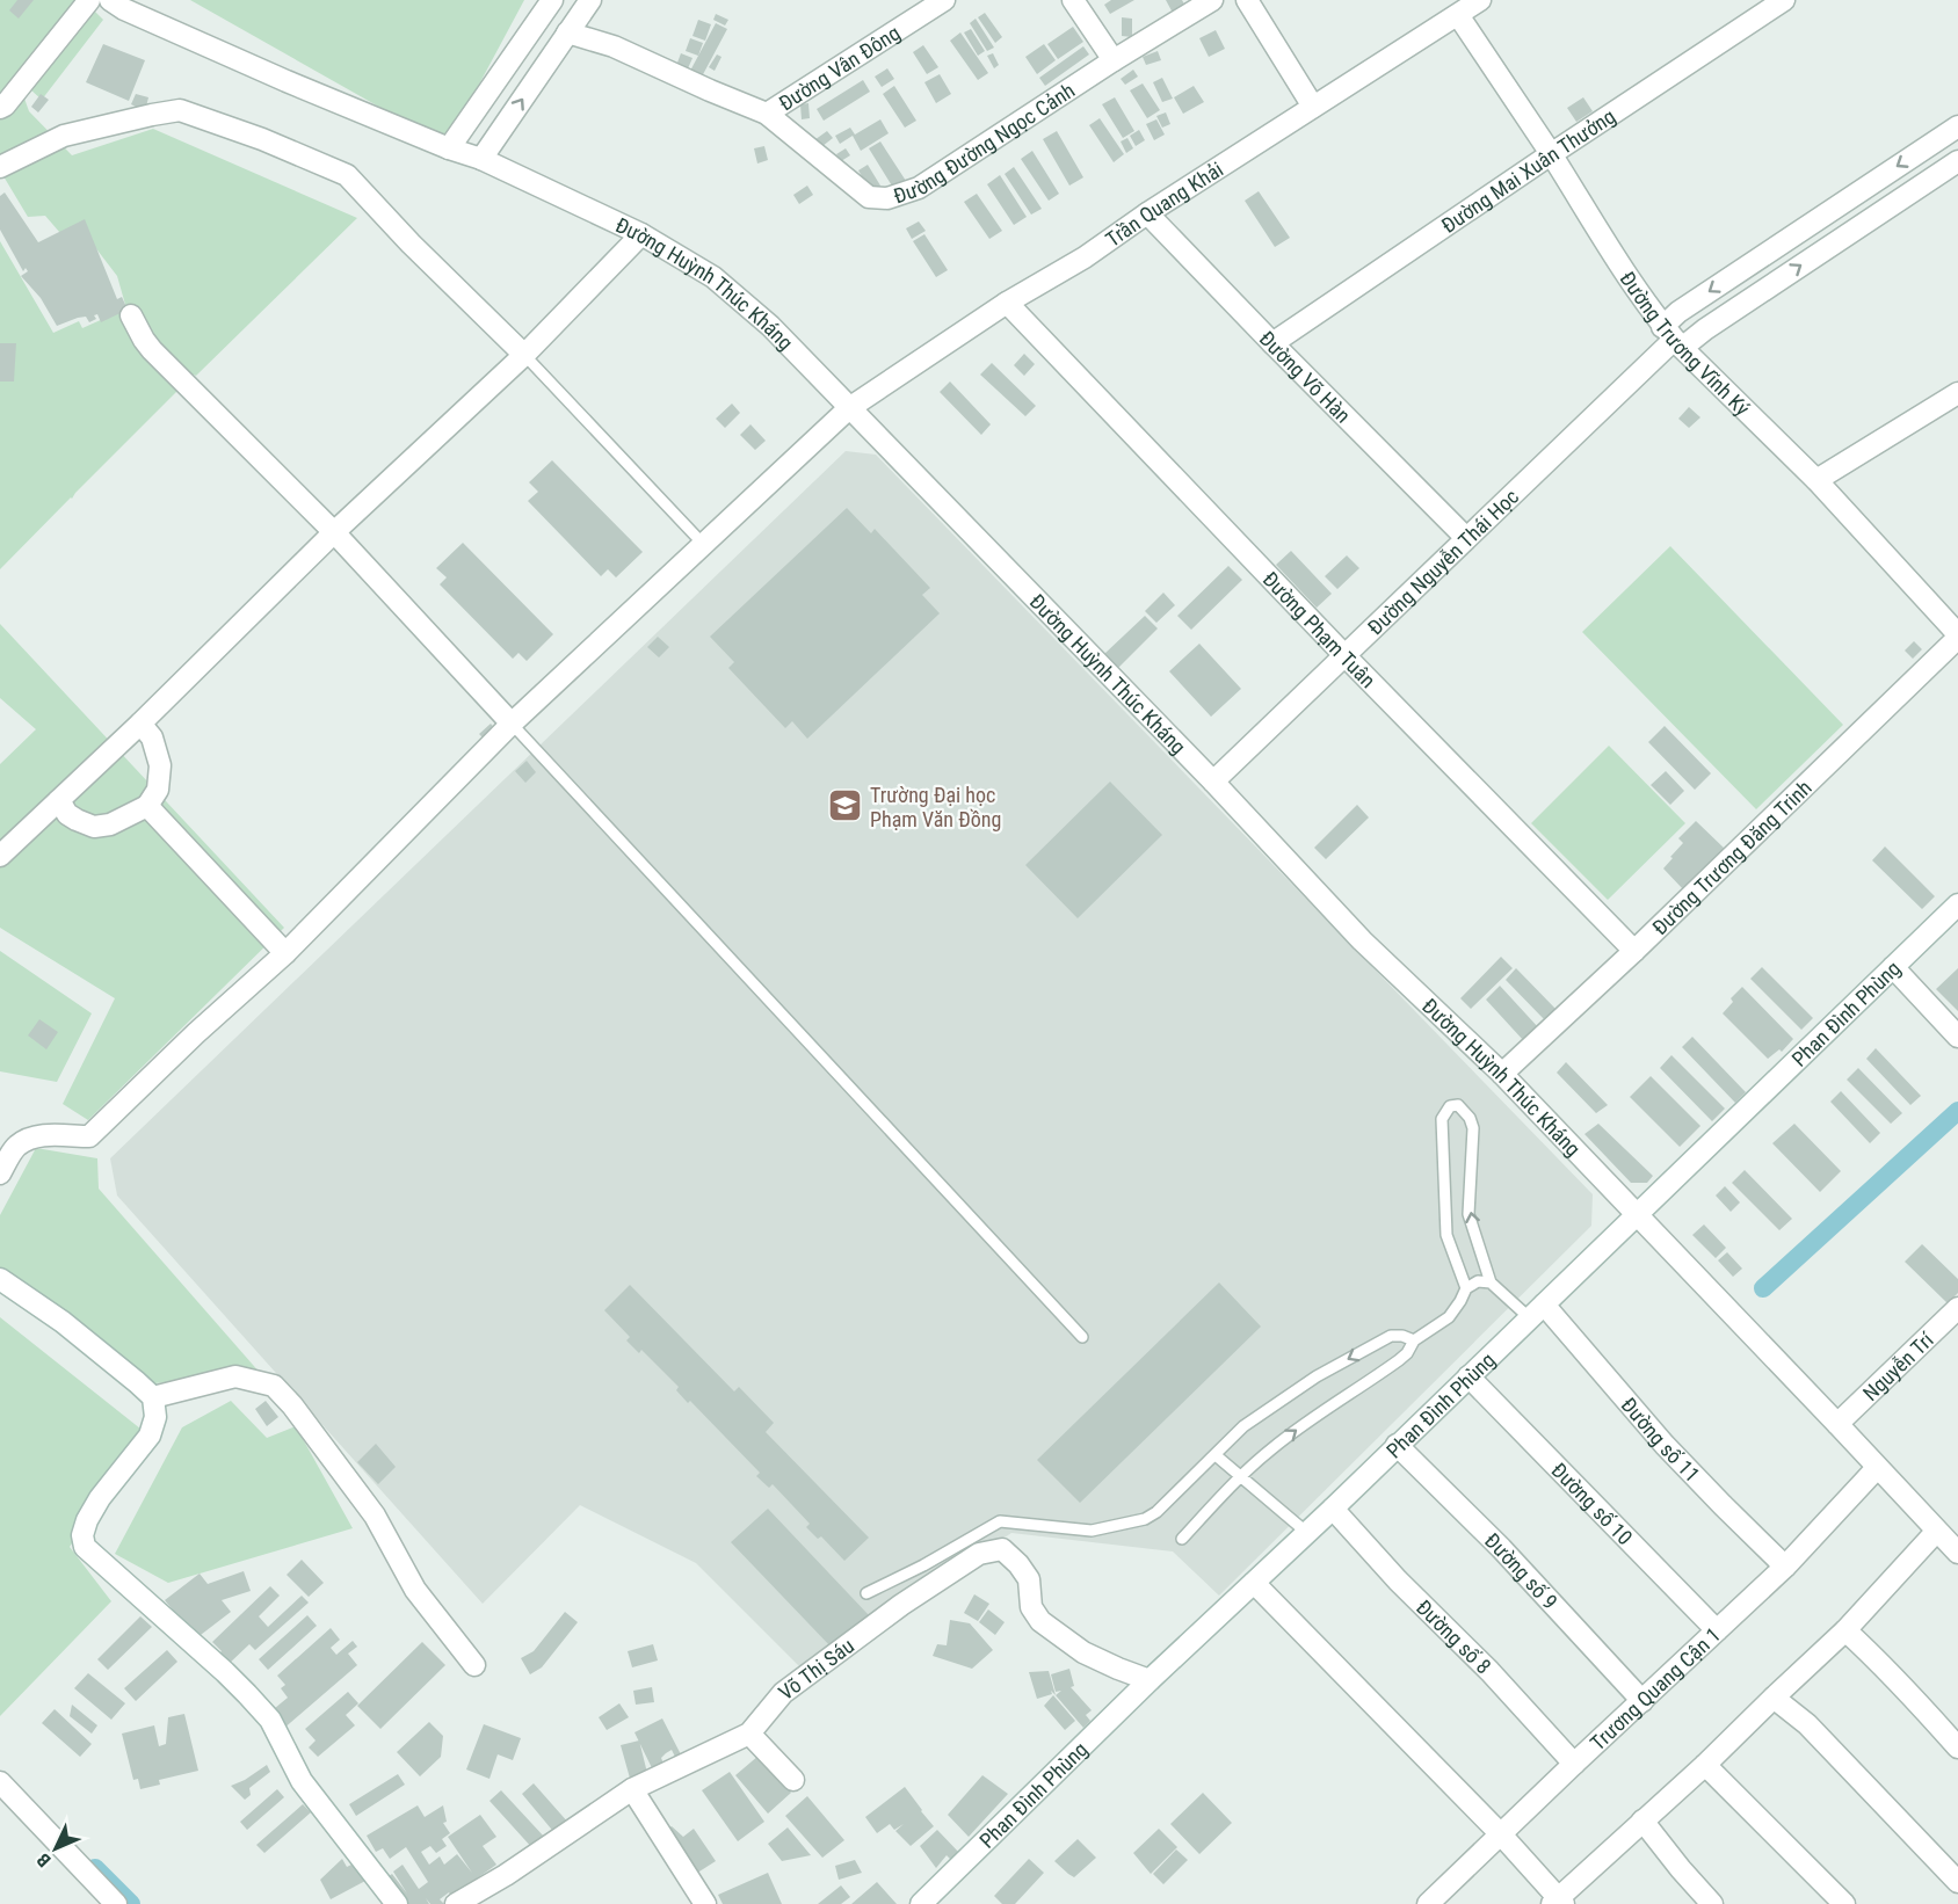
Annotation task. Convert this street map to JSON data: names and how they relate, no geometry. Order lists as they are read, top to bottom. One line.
{"streets":{"street":["Đường Vân Đông","Đường Đường Ngọc Cảnh","Đường Mai Xuân Thưởng","Trần Quang Khải","Đường Huỳnh Thúc Kháng","Đường Trương Vĩnh Ký","Đường Võ Hàn","Đường Nguyễn Thái Học","Đường Phạm Tuân","Đường Trương Đăng Trinh","Phan Đình Phùng","Nguyễn Trí","Đường số 11","Đường số 10","Đường số 9","Đường số 8","Võ Thị Sáu","Trương Quang Cận 1"]},"crossings":[["Đường Vân Đông","Đường Đường Ngọc Cảnh"],["Đường Mai Xuân Thưởng","Đường Trương Vĩnh Ký"],["Đường Mai Xuân Thưởng","Đường Võ Hàn"],["Trần Quang Khải","Đường Huỳnh Thúc Kháng"],["Trần Quang Khải","Đường Trương Vĩnh Ký"],["Trần Quang Khải","Đường Võ Hàn"],["Trần Quang Khải","Đường Phạm Tuân"],["Đường Huỳnh Thúc Kháng","Đường Nguyễn Thái Học"],["Đường Huỳnh Thúc Kháng","Đường Trương Đăng Trinh"],["Đường Huỳnh Thúc Kháng","Phan Đình Phùng"],["Đường Huỳnh Thúc Kháng","Nguyễn Trí"],["Đường Huỳnh Thúc Kháng","Trương Quang Cận 1"],["Đường Trương Vĩnh Ký","Đường Nguyễn Thái Học"],["Đường Trương Vĩnh Ký","Đường Trương Đăng Trinh"],["Đường Võ Hàn","Đường Nguyễn Thái Học"],["Đường Nguyễn Thái Học","Đường Phạm Tuân"],["Đường Phạm Tuân","Đường Trương Đăng Trinh"],["Phan Đình Phùng","Đường số 11"],["Phan Đình Phùng","Đường số 10"],["Phan Đình Phùng","Đường số 9"],["Phan Đình Phùng","Đường số 8"],["Phan Đình Phùng","Võ Thị Sáu"],["Đường số 11","Trương Quang Cận 1"],["Đường số 10","Trương Quang Cận 1"],["Đường số 9","Trương Quang Cận 1"],["Đường số 8","Trương Quang Cận 1"]],"places":{"school or university":["Trường Đại học Phạm Văn Đồng"]},"north":"bottom left"}
